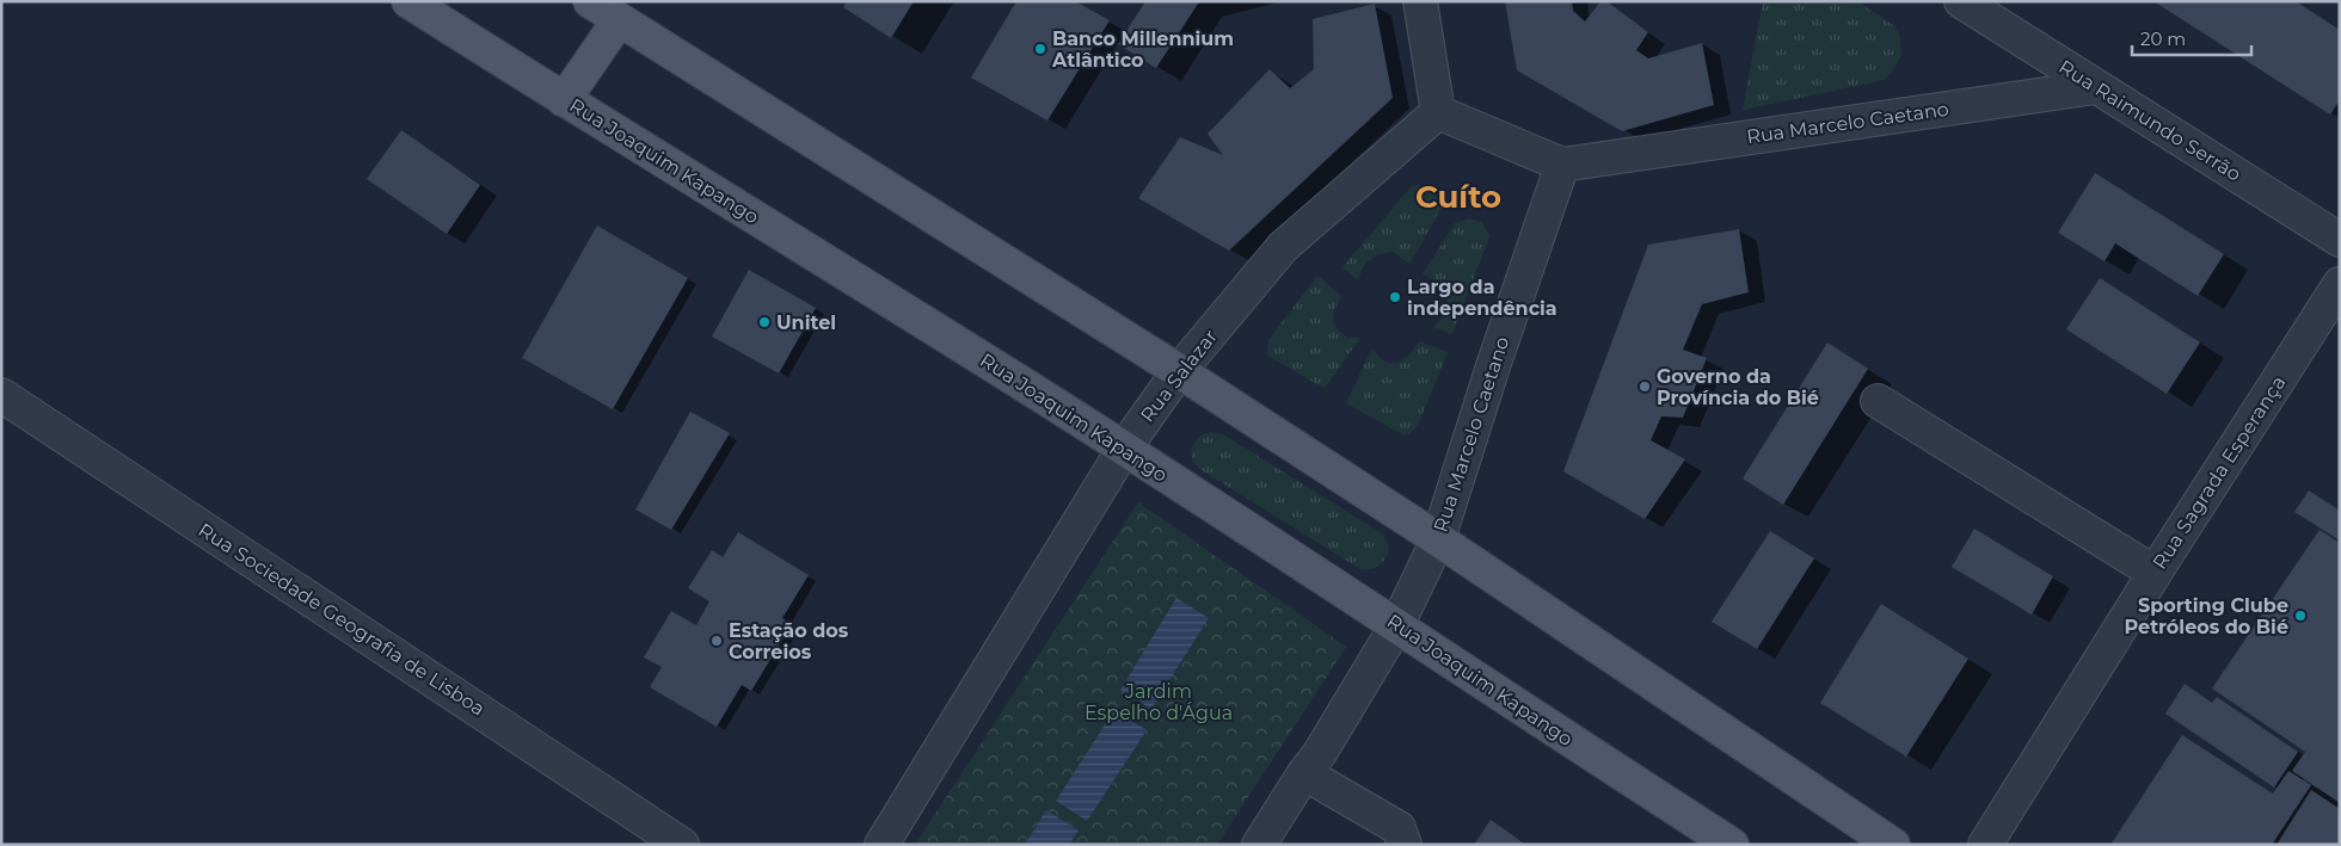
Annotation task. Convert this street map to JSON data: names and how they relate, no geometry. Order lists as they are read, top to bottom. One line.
{"streets":{"main road":["Rua Joaquim Kapango"],"street":["Rua Raimundo Serrão","Rua Marcelo Caetano","Rua Salazar","Rua Sagrada Esperança","Rua Sociedade Geografia de Lisboa"]},"crossings":[["Rua Raimundo Serrão","Rua Marcelo Caetano"],["Rua Marcelo Caetano","Rua Joaquim Kapango"],["Rua Joaquim Kapango","Rua Salazar"]],"districts":["Cuíto"],"parks":["Jardim Espelho d'Água"],"places":["Banco Millennium Atlântico","Largo da independência","Unitel","Governo da Província do Bié","Sporting Clube Petróleos do Bié","Estação dos Correios"],"scale_bar":"20 m"}
